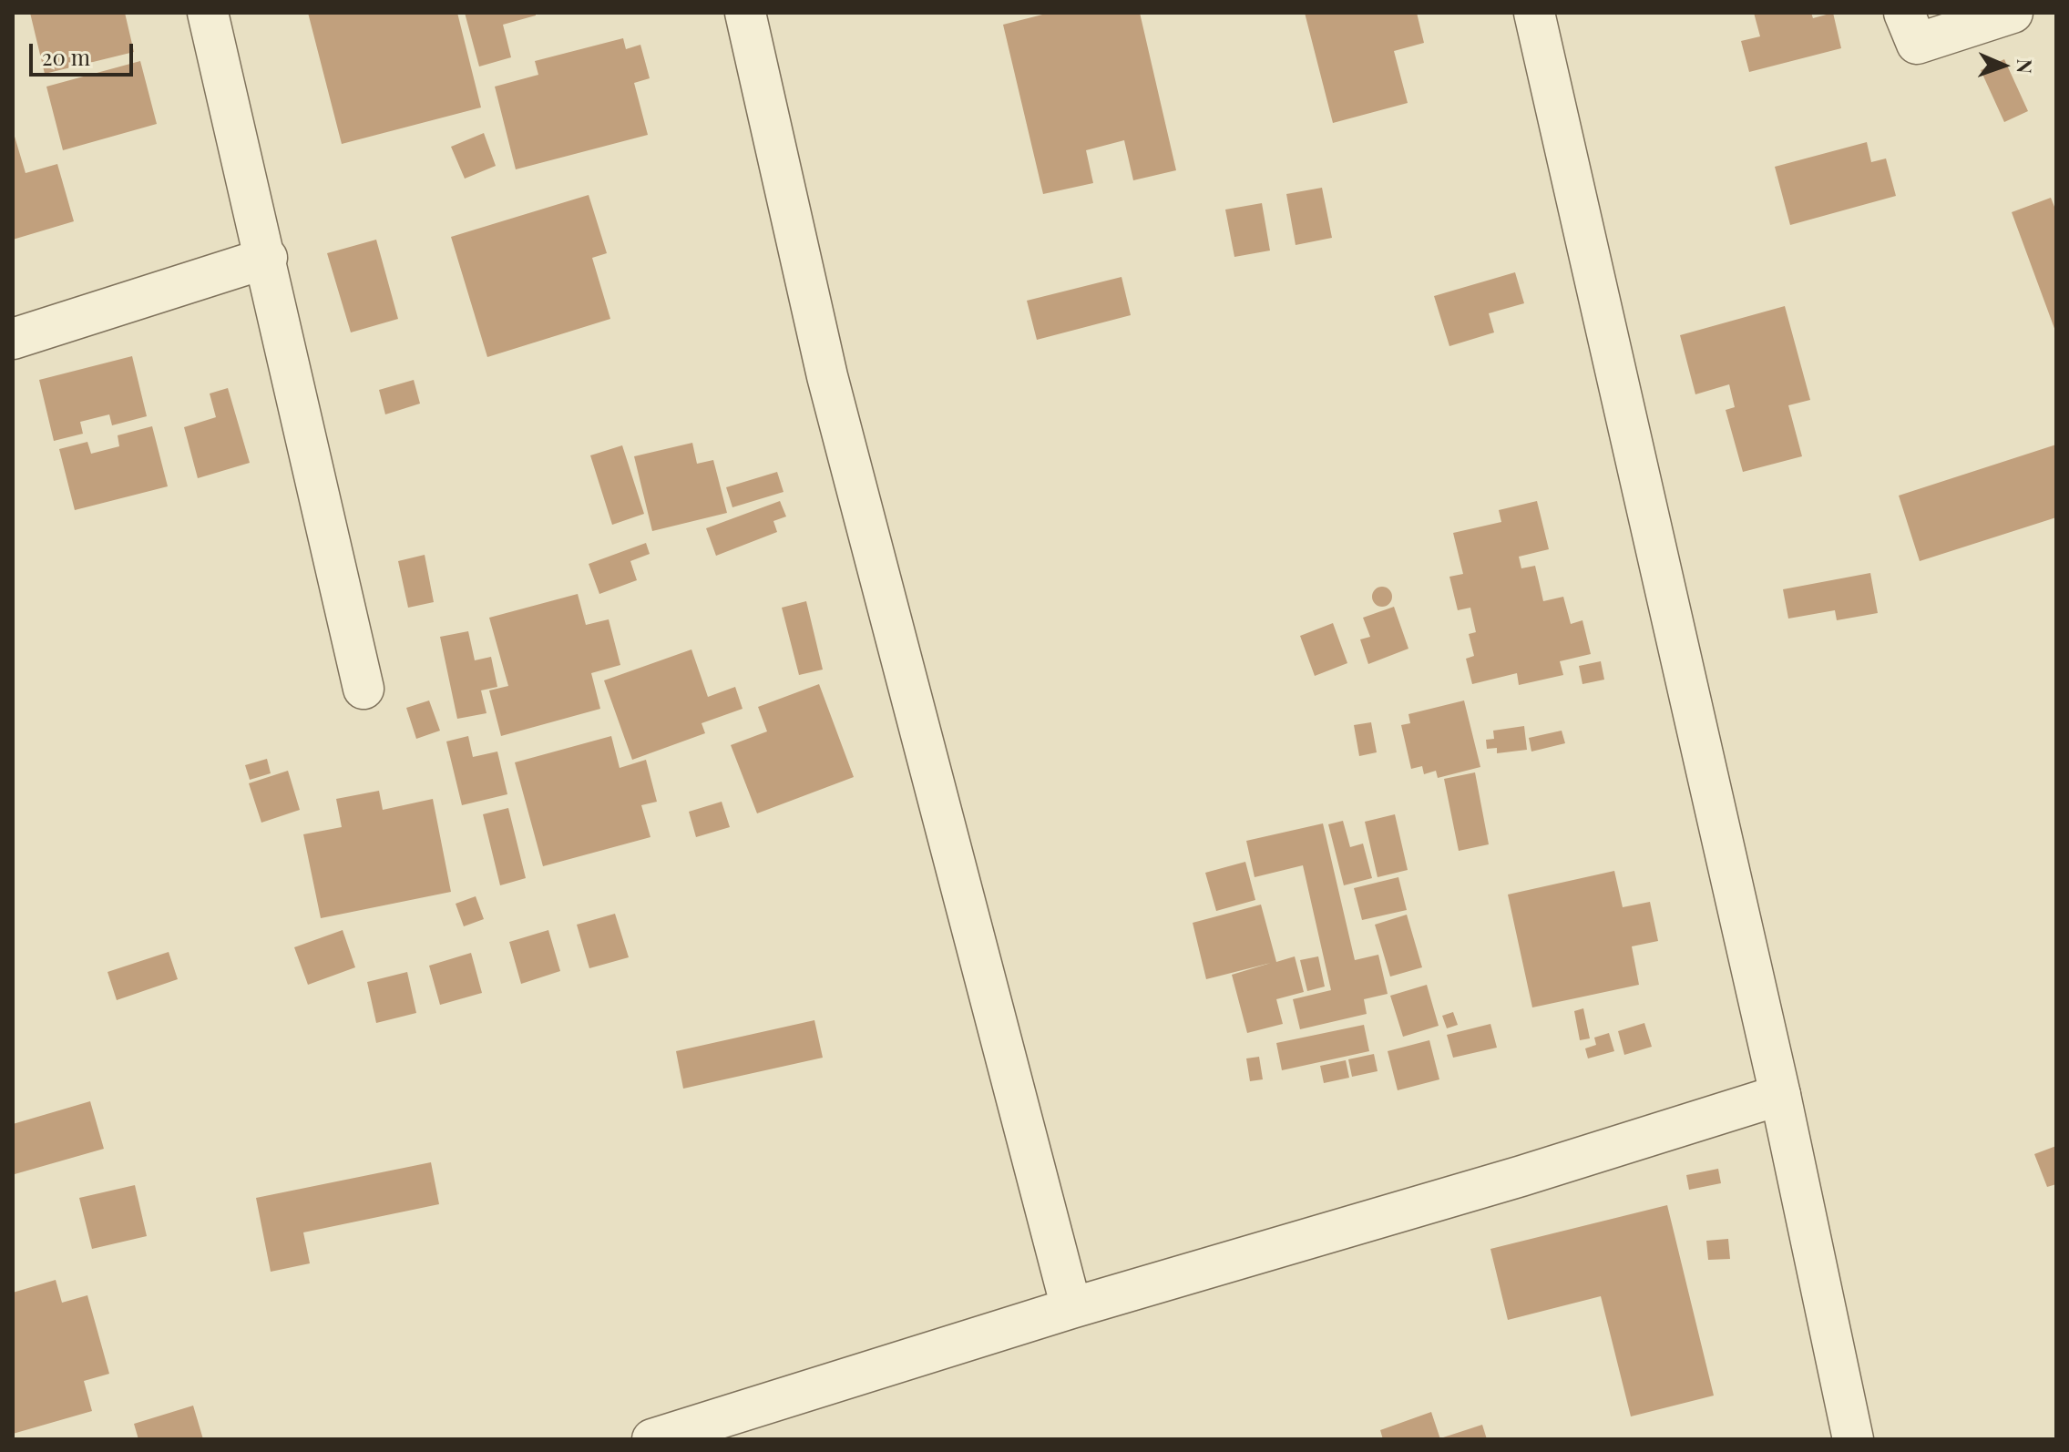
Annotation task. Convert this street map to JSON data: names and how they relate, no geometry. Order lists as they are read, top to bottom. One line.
{"scale_bar":"20 m","north":"right"}
